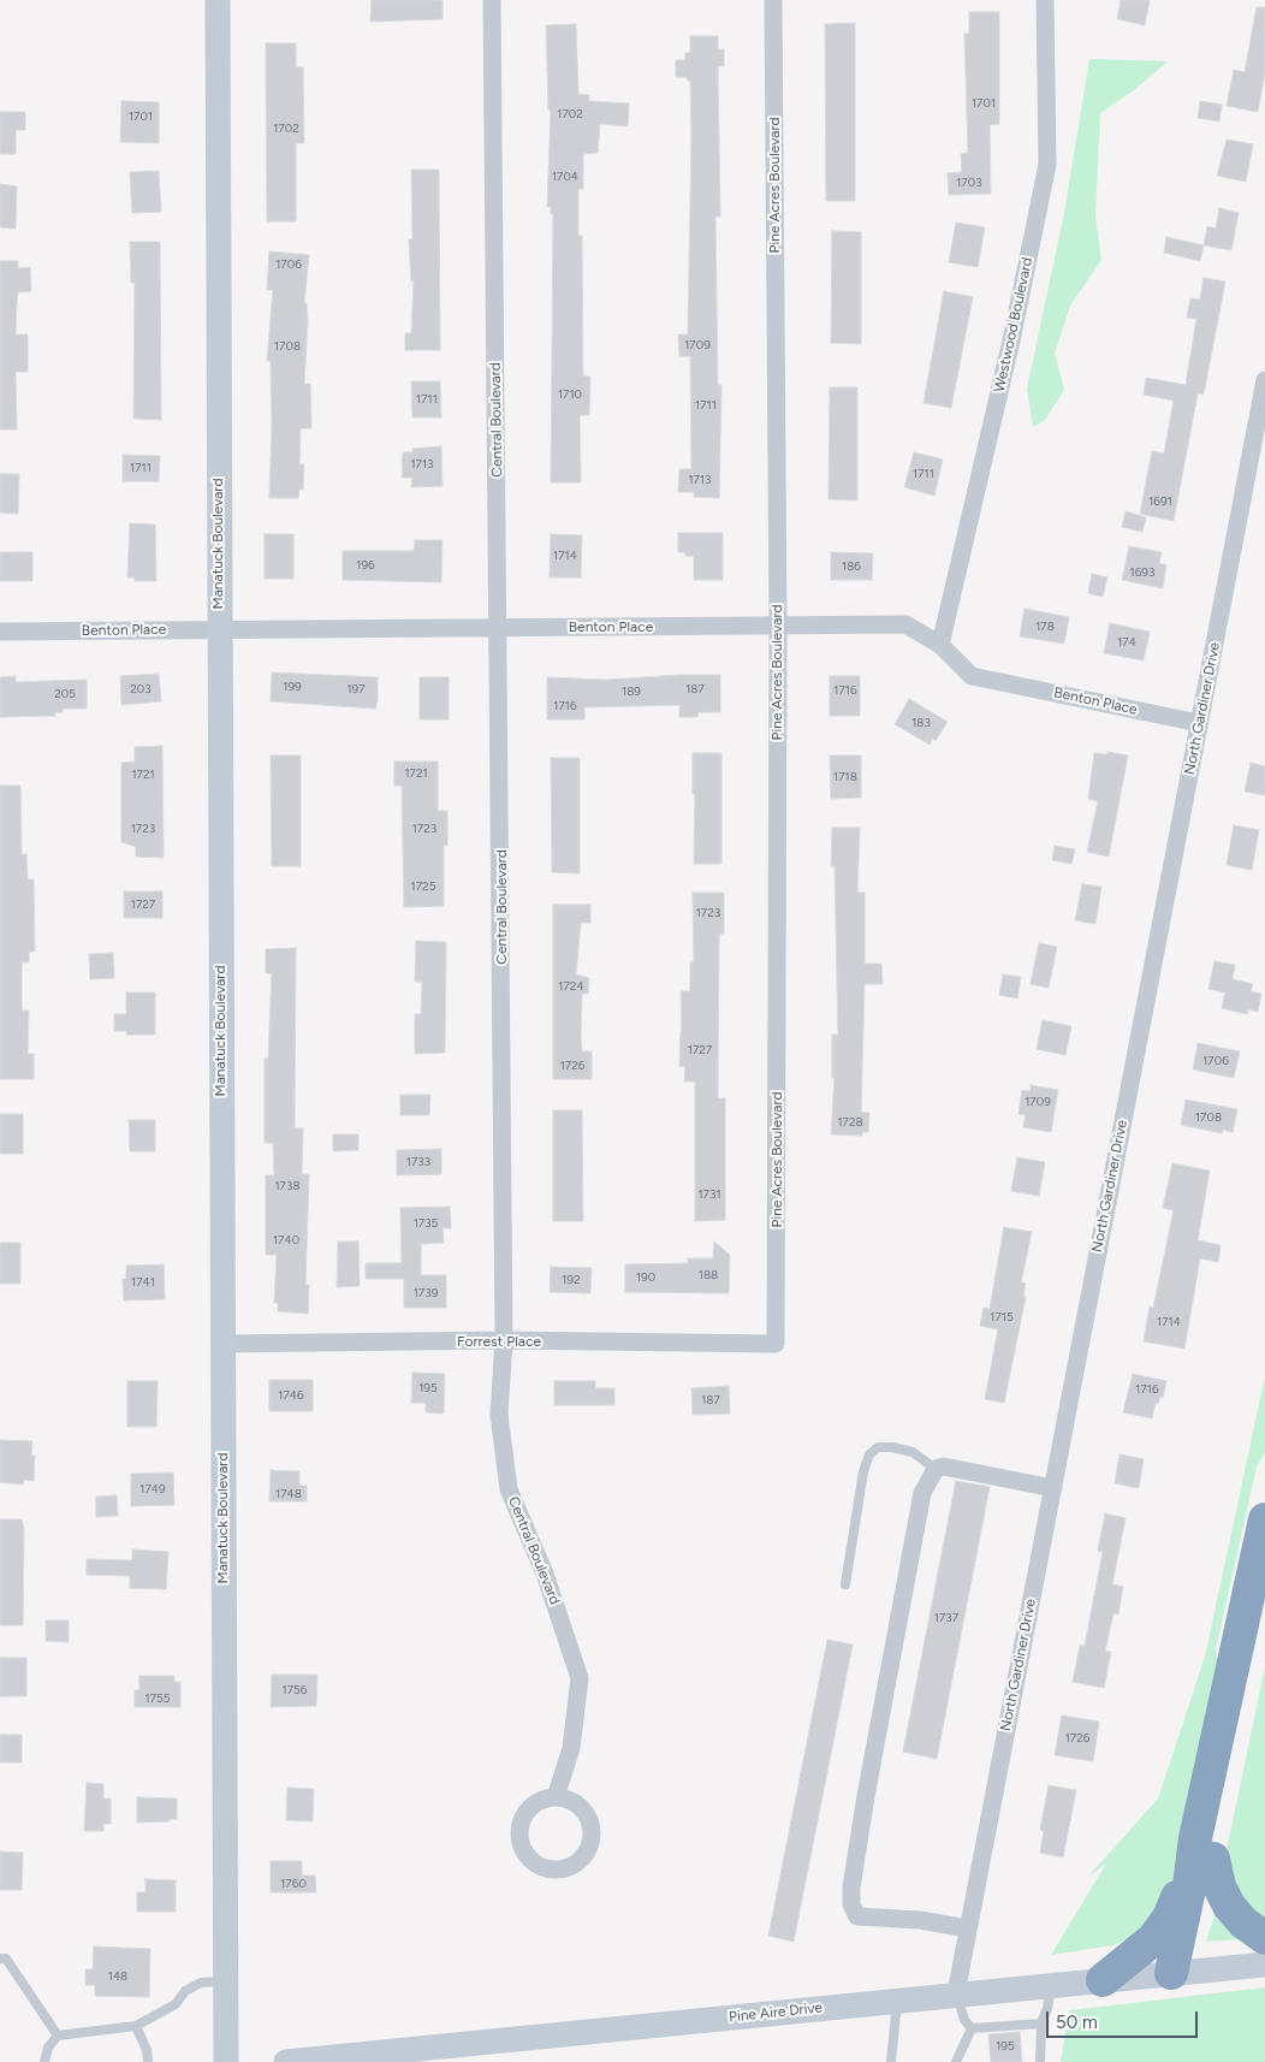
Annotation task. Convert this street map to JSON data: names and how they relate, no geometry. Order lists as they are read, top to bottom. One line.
{"streets":{"street":["Pine Acres Boulevard","Westwood Boulevard","Central Boulevard","Manatuck Boulevard","Benton Place","North Gardiner Drive","Forrest Place","Pine Aire Drive"]},"crossings":[["Pine Acres Boulevard","Benton Place"],["Pine Acres Boulevard","Forrest Place"],["Westwood Boulevard","Benton Place"],["Central Boulevard","Benton Place"],["Central Boulevard","Forrest Place"],["Manatuck Boulevard","Benton Place"],["Manatuck Boulevard","Forrest Place"],["Benton Place","North Gardiner Drive"],["North Gardiner Drive","Pine Aire Drive"]],"house_numbers":["1701","1702","1701","1702","1704","1703","1706","1709","1708","1710","1711","1711","1713","1711","1711","1713","1691","1714","196","186","1693","178","174","199","203","197","187","1716","189","205","1716","183","1721","1721","1718","1723","1723","1725","1727","1723","1724","1727","1706","1726","1709","1708","1728","1733","1738","1731","1735","1740","188","190","192","1741","1739","1715","1714","195","1716","1746","187","1749","1748","1737","1756","1755","1726","1760","148","195"],"scale_bar":"50 m"}
